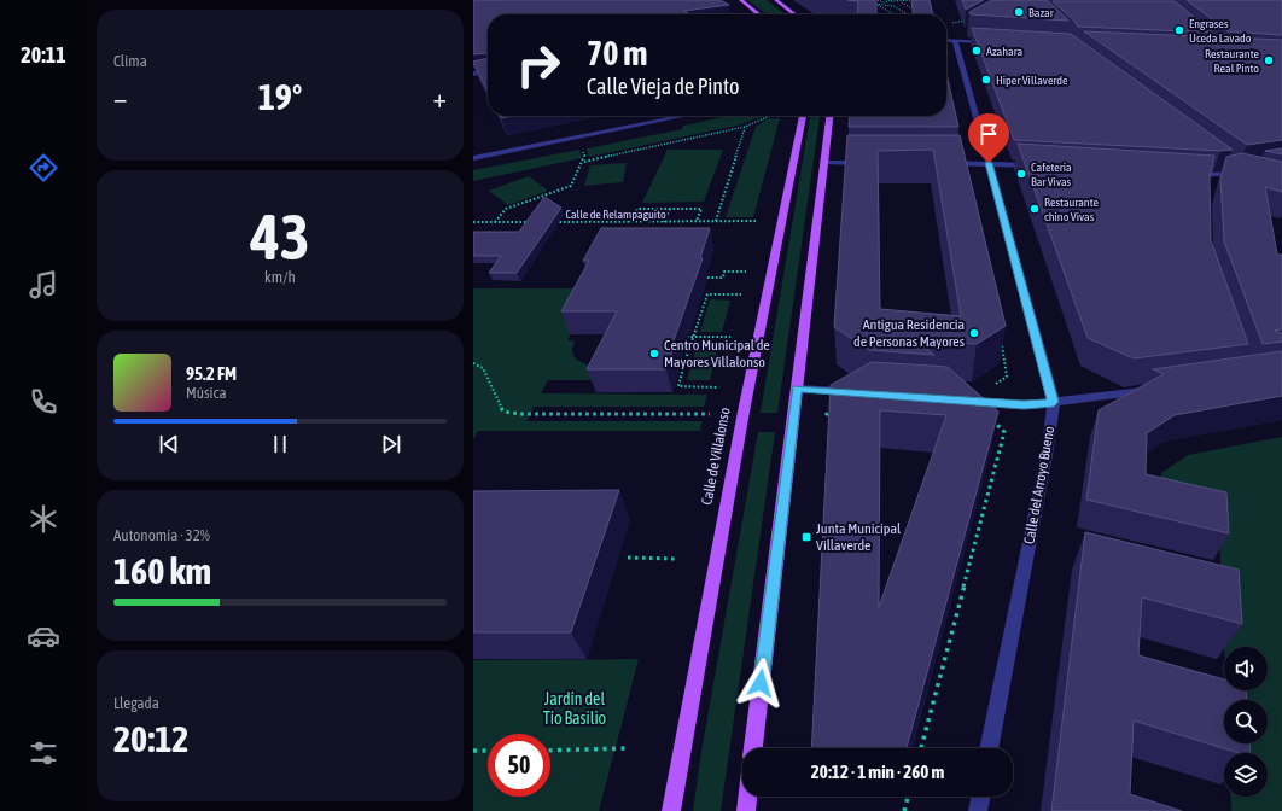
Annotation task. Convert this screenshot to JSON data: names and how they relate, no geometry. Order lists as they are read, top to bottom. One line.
{"streets":{"main road":["Calle de Villalonso"],"street":["Calle del Arroyo Bueno"],"path":["Calle de Relampaguito"]},"parks":["Jardín del Tío Basilio"],"places":{"other":["Bazar","Engrases Uceda Lavado","Azahara","Restaurante Real Pinto","Hiper Villaverde","Cafeteria Bar Vivas","Restaurante chino Vivas","Antigua Residencia de Personas Mayores","Centro Municipal de Mayores Villalonso"],"transit":["Junta Municipal Villaverde"]},"page":{"tabs":"20:11","tile":["Clima",["43","km/h"],["Autonomía · 32%","160 km"],["Llegada","20:12"]],"turn":["70 m","Calle Vieja de Pinto"],"heat":["−","19°","+"],"song":["95.2 FM","Música"],"limit":"50","trip":"20:12 · 1 min · 260 m"}}
